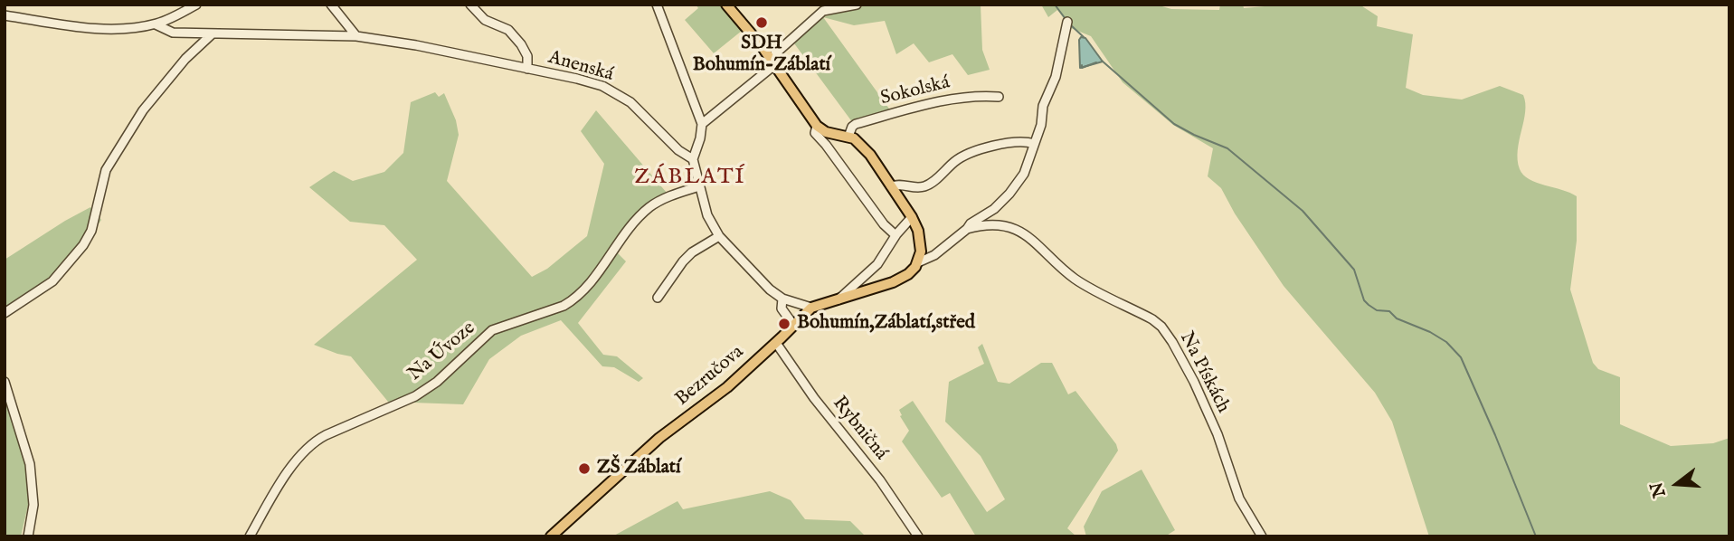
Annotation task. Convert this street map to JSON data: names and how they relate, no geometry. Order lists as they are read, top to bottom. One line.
{"streets":{"main road":["Bezručova"],"street":["Anenská","Sokolská","Na Úvoze","Na Pískách","Rybničná"]},"crossings":[["Bezručova","Rybničná"]],"districts":["ZÁBLATÍ"],"places":["SDH Bohumín-Záblatí","Bohumín,Záblatí,střed","ZŠ Záblatí"],"north":"left"}
